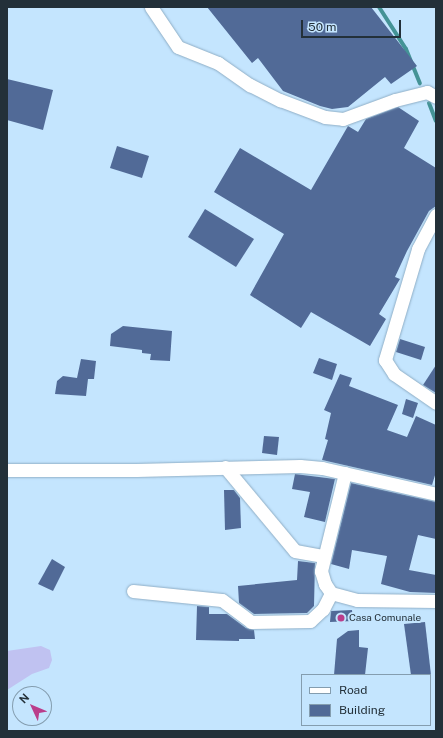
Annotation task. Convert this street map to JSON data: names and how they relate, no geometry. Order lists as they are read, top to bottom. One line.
{"places":["Casa Comunale"],"legend":["Road","Building"],"scale_bar":"50 m","north":"top left"}
